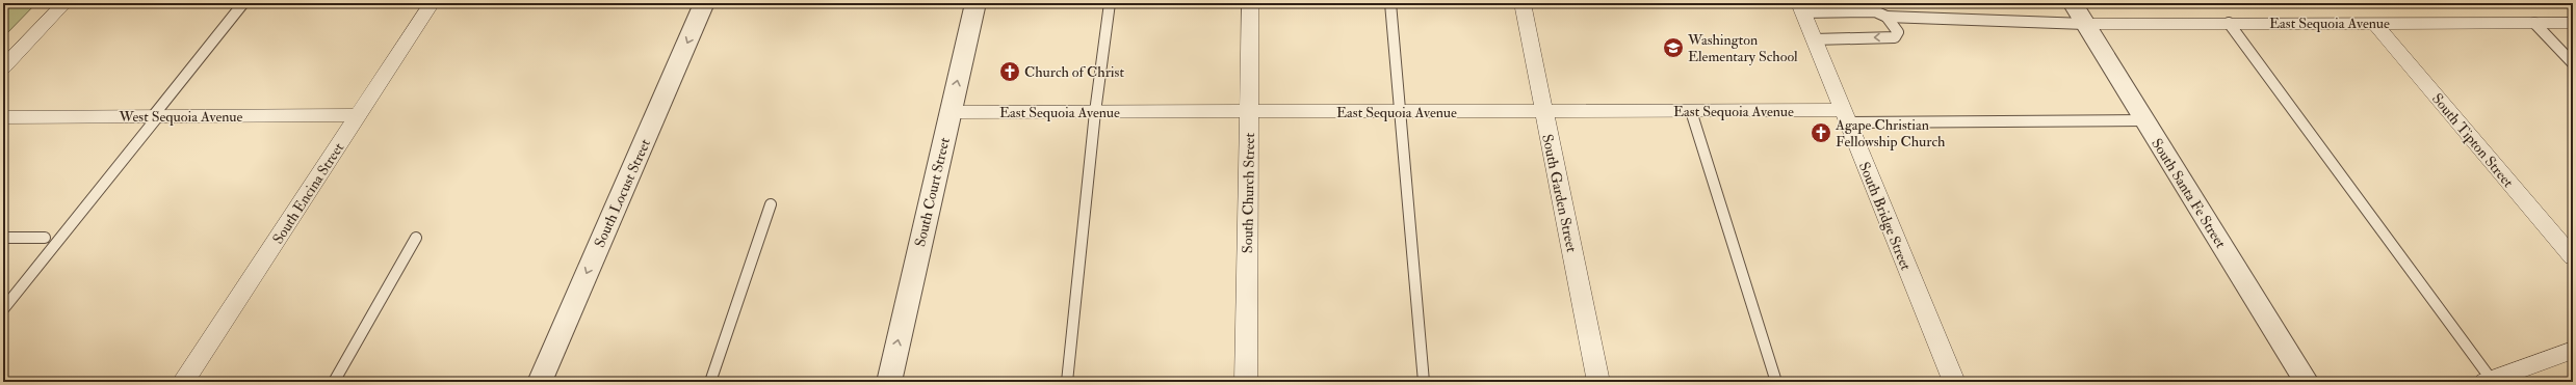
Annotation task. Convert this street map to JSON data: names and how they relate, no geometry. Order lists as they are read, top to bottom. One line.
{"streets":{"street":["East Sequoia Avenue","West Sequoia Avenue","South Tipton Street","South Court Street","South Encina Street","South Locust Street","South Church Street","South Garden Street","South Santa Fe Street","South Bridge Street"]},"crossings":[["East Sequoia Avenue","South Tipton Street"],["East Sequoia Avenue","South Court Street"],["East Sequoia Avenue","South Church Street"],["East Sequoia Avenue","South Garden Street"],["East Sequoia Avenue","South Santa Fe Street"],["East Sequoia Avenue","South Bridge Street"],["West Sequoia Avenue","South Encina Street"]],"one_way":["South Court Street","South Locust Street"],"places":{"school or university":["Washington Elementary School"],"church":["Church of Christ","Agape Christian Fellowship Church"]}}
